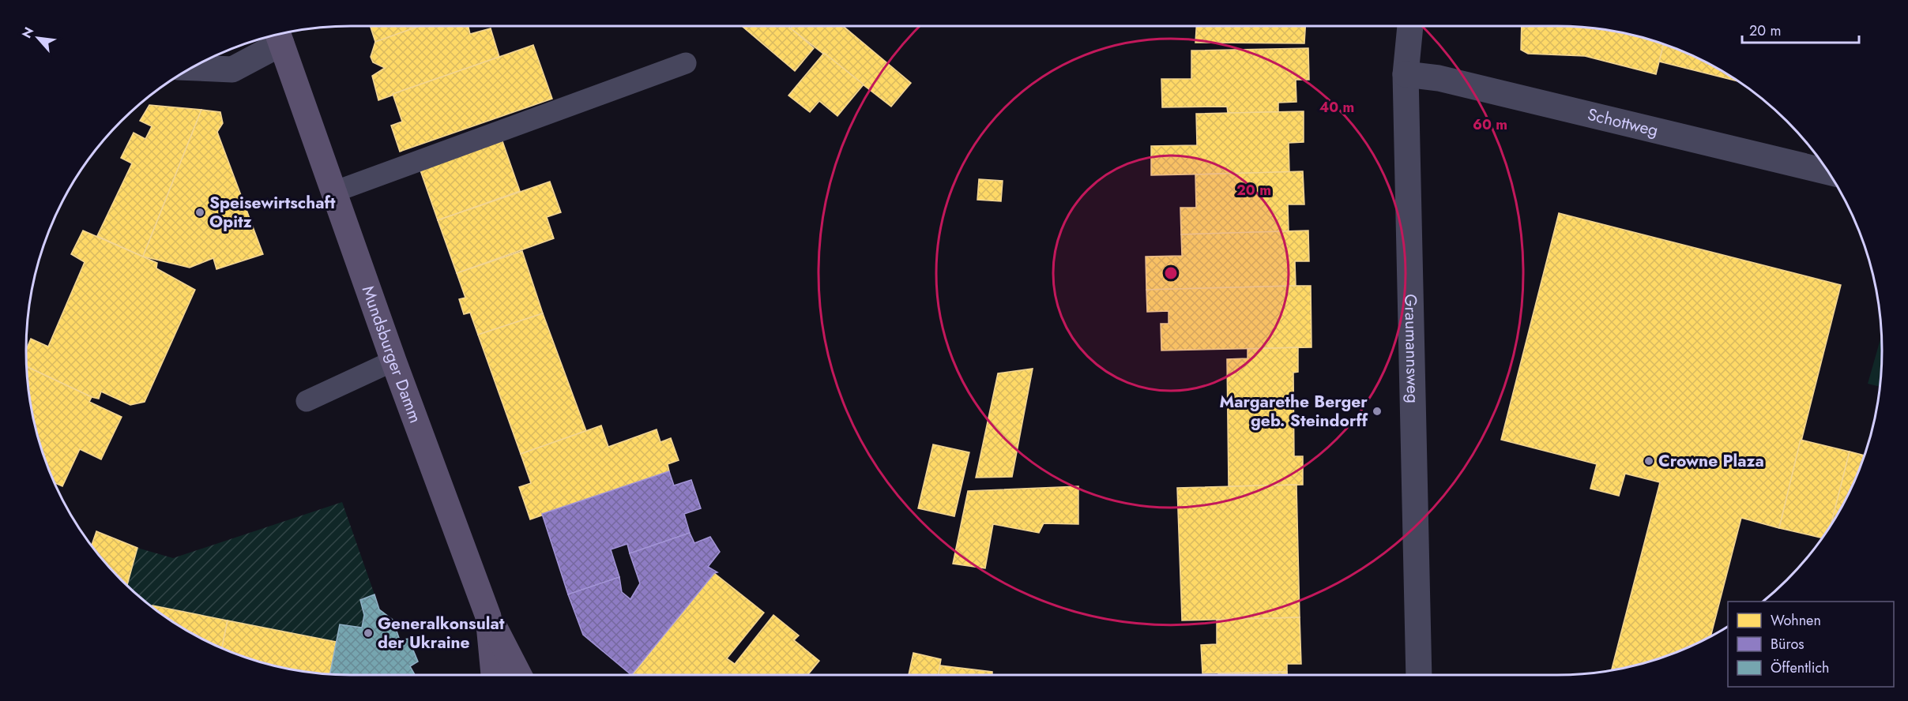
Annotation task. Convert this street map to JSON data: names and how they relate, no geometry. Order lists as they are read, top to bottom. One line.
{"streets":{"main road":["Mundsburger Damm"],"street":["Schottweg","Graumannsweg"]},"crossings":[["Schottweg","Graumannsweg"]],"places":["Speisewirtschaft Opitz","Margarethe Berger geb. Steindorff","Crowne Plaza","Generalkonsulat der Ukraine"],"legend":["Wohnen","Büros","Öffentlich"],"scale_bar":"20 m","north":"top left","rings":["40 m","60 m","20 m"]}
